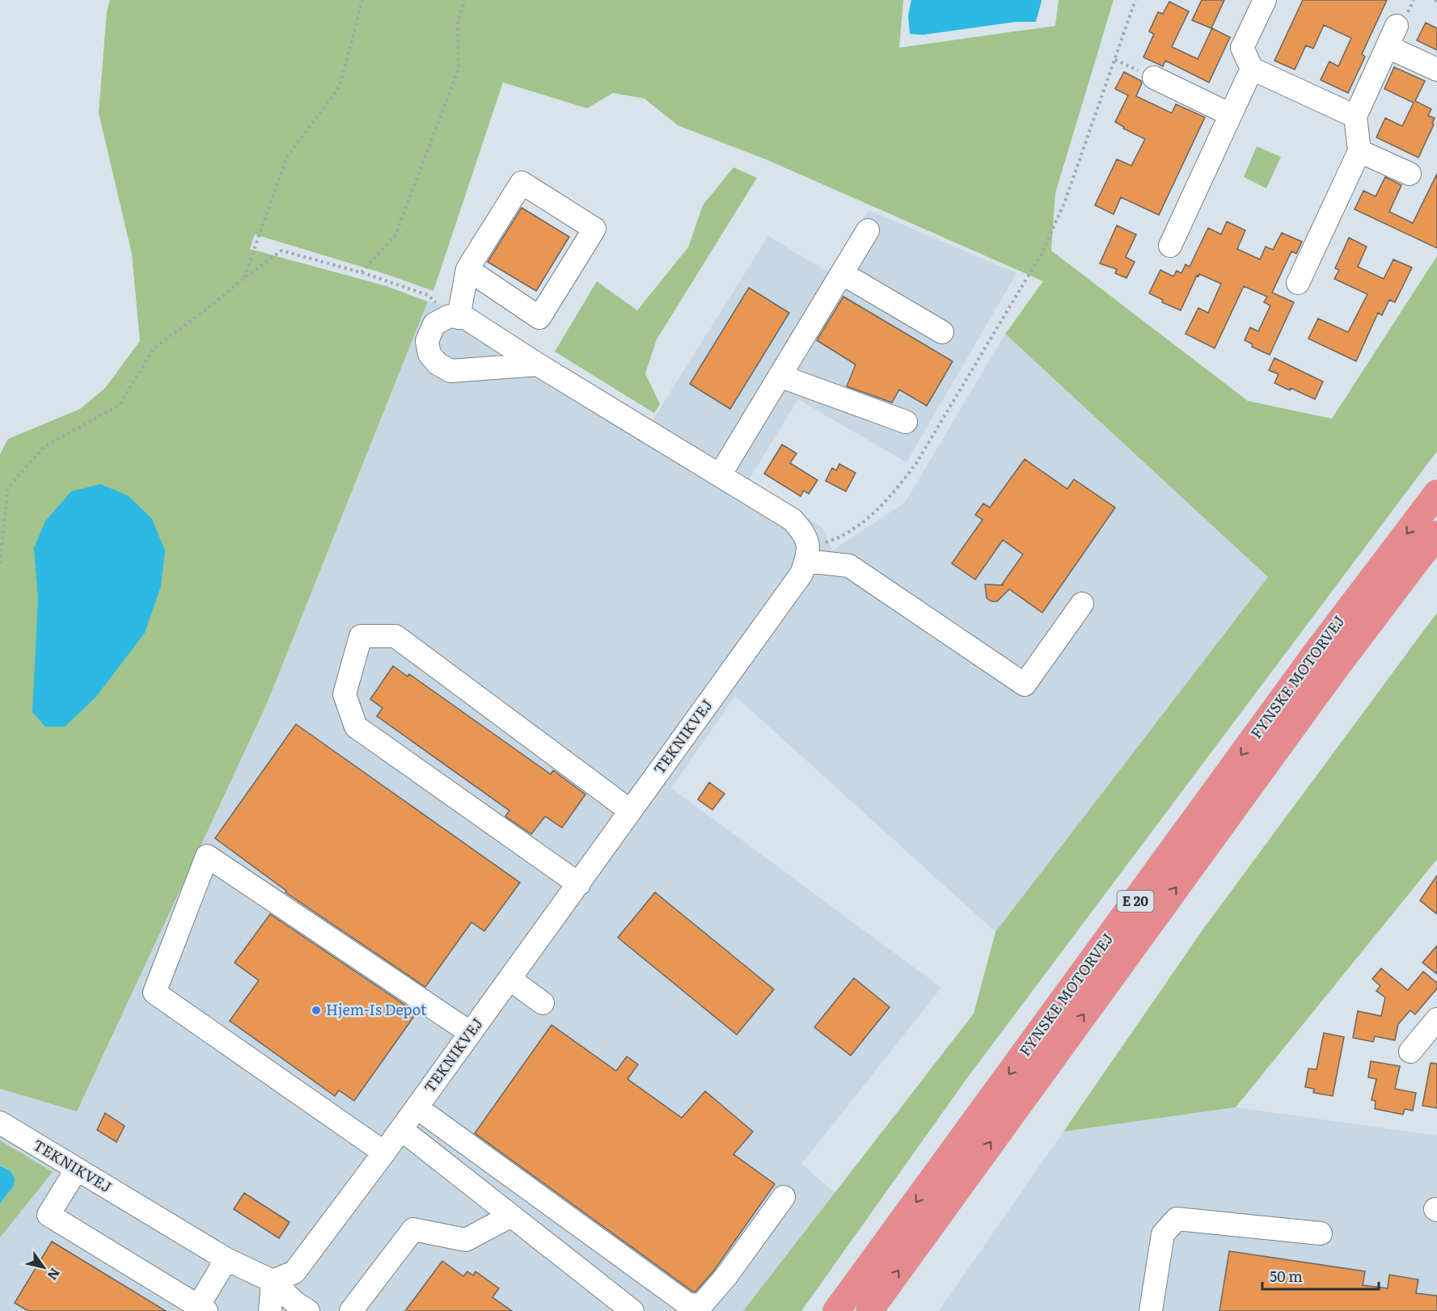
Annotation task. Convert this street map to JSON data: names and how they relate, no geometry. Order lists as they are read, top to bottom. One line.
{"streets":{"highway":["FYNSKE MOTORVEJ","E 20"],"street":["TEKNIKVEJ"]},"places":["Hjem-Is Depot"],"scale_bar":"50 m","north":"bottom right"}
